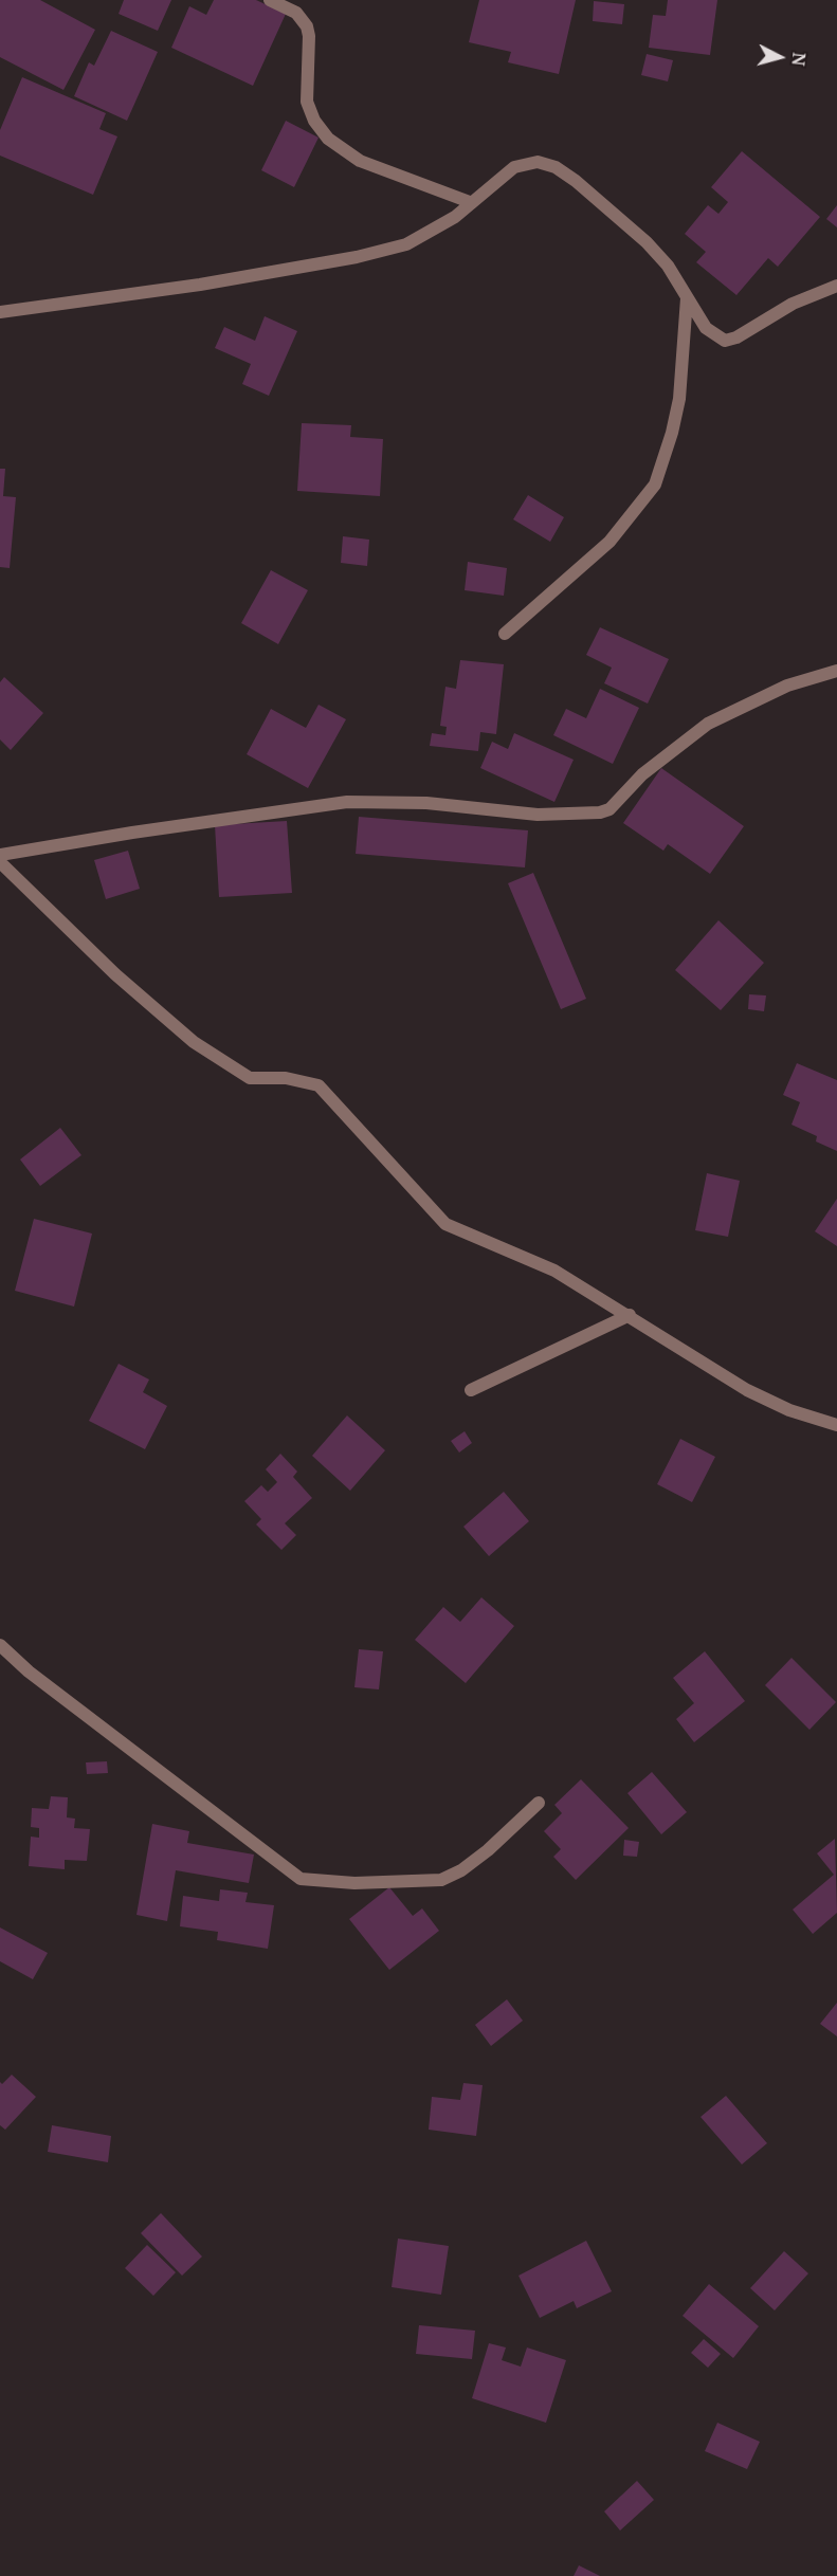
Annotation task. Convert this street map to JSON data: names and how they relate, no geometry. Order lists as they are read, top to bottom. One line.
{"north":"right"}
